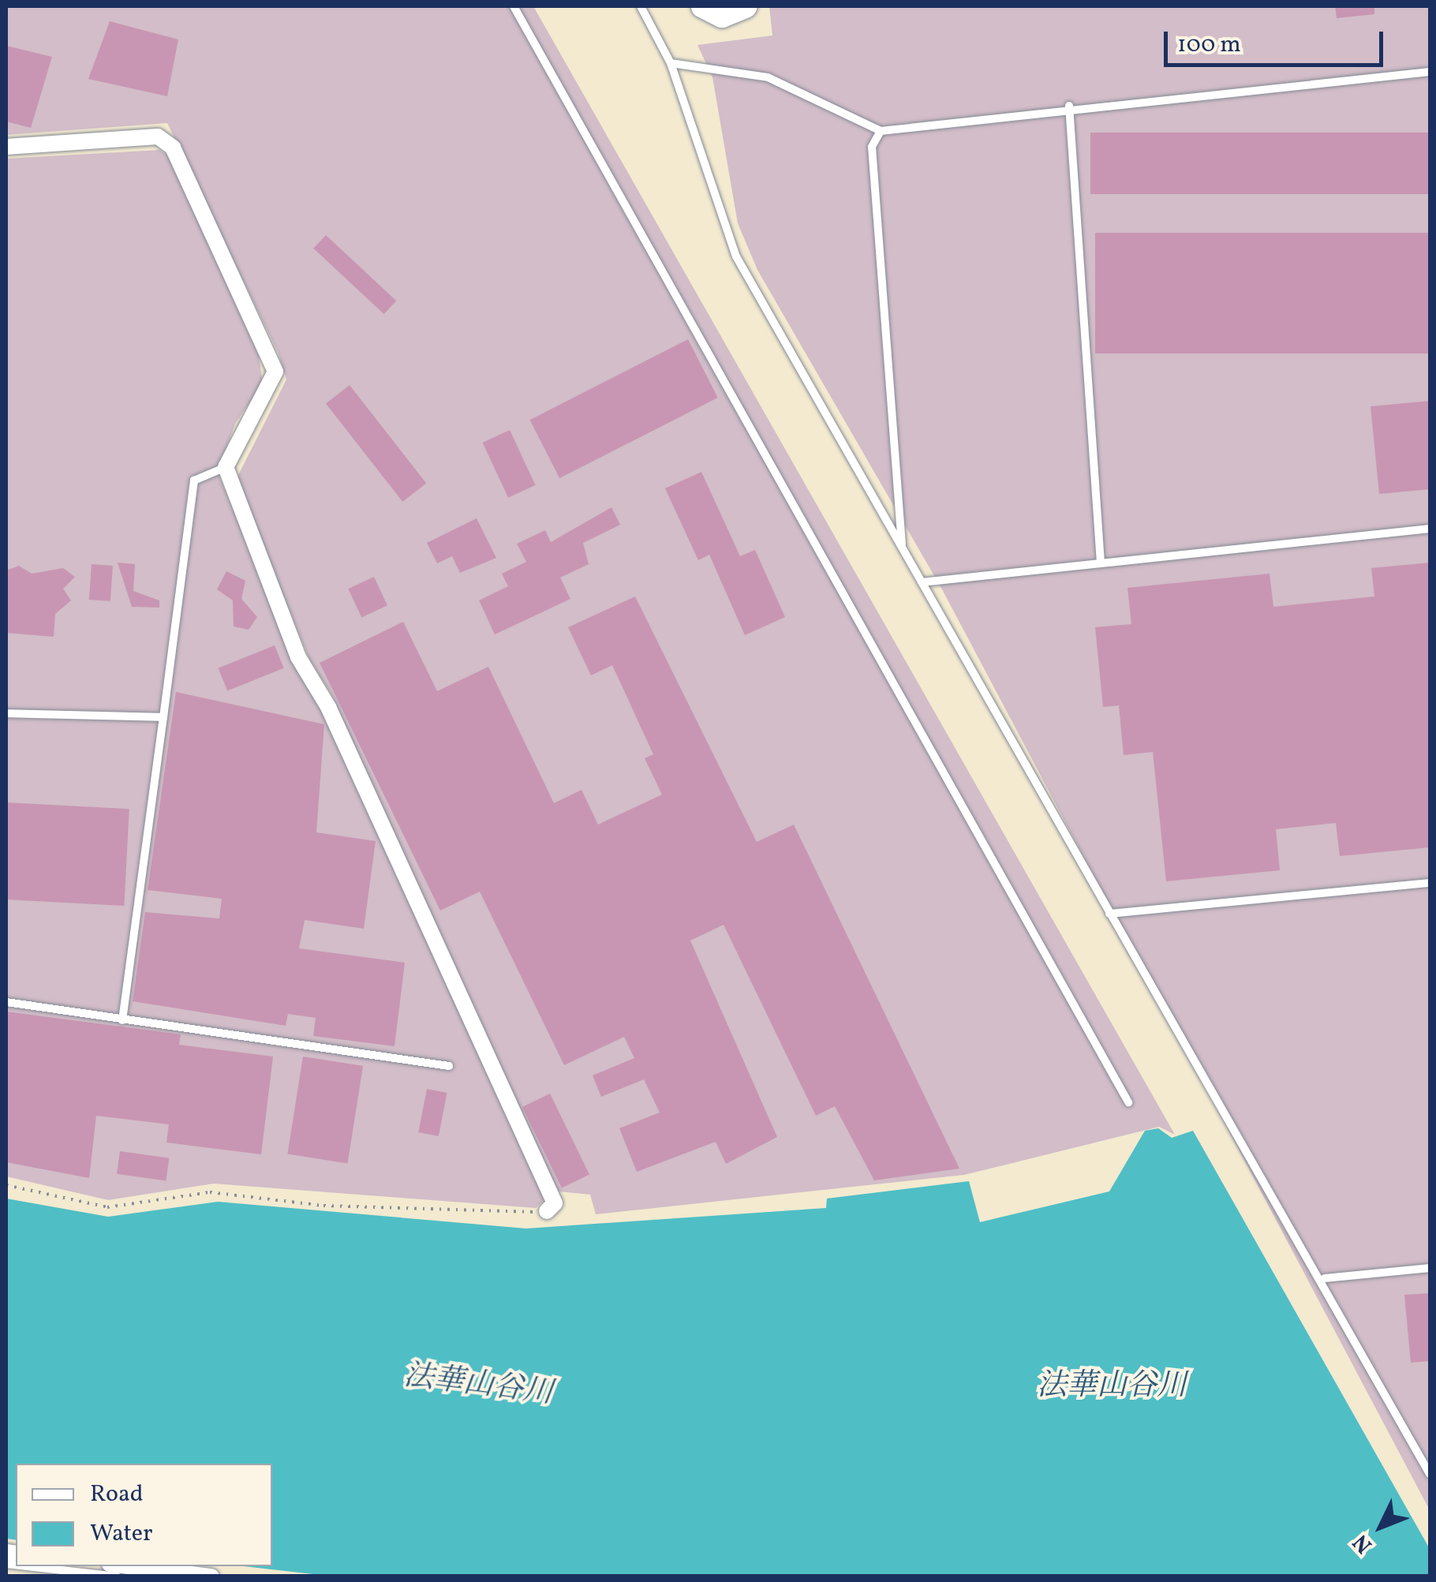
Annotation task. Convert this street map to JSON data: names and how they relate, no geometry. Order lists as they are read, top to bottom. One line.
{"water":["法華山谷川"],"legend":["Road","Water"],"scale_bar":"100 m","north":"bottom left"}
